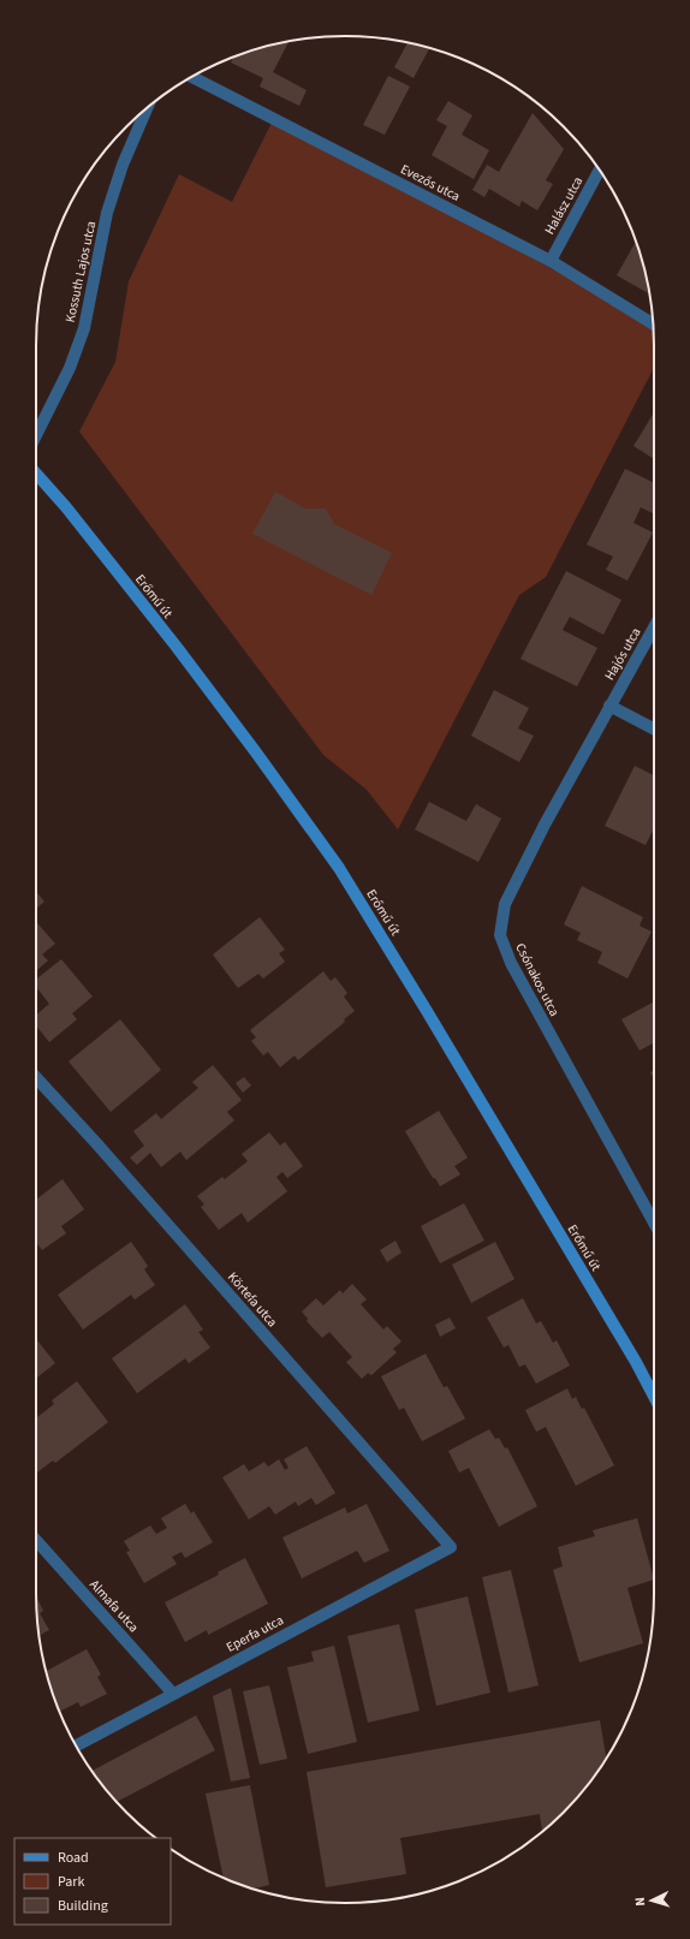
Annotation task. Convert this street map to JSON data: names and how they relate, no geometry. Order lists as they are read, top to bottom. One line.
{"streets":{"street":["Evezős utca","Halász utca","Kossuth Lajos utca","Erőmű út","Hajós utca","Csónakos utca","Körtefa utca","Almafa utca","Eperfa utca"]},"crossings":[["Evezős utca","Halász utca"],["Hajós utca","Csónakos utca"],["Körtefa utca","Eperfa utca"],["Almafa utca","Eperfa utca"]],"legend":["Road","Park","Building"],"north":"left"}
